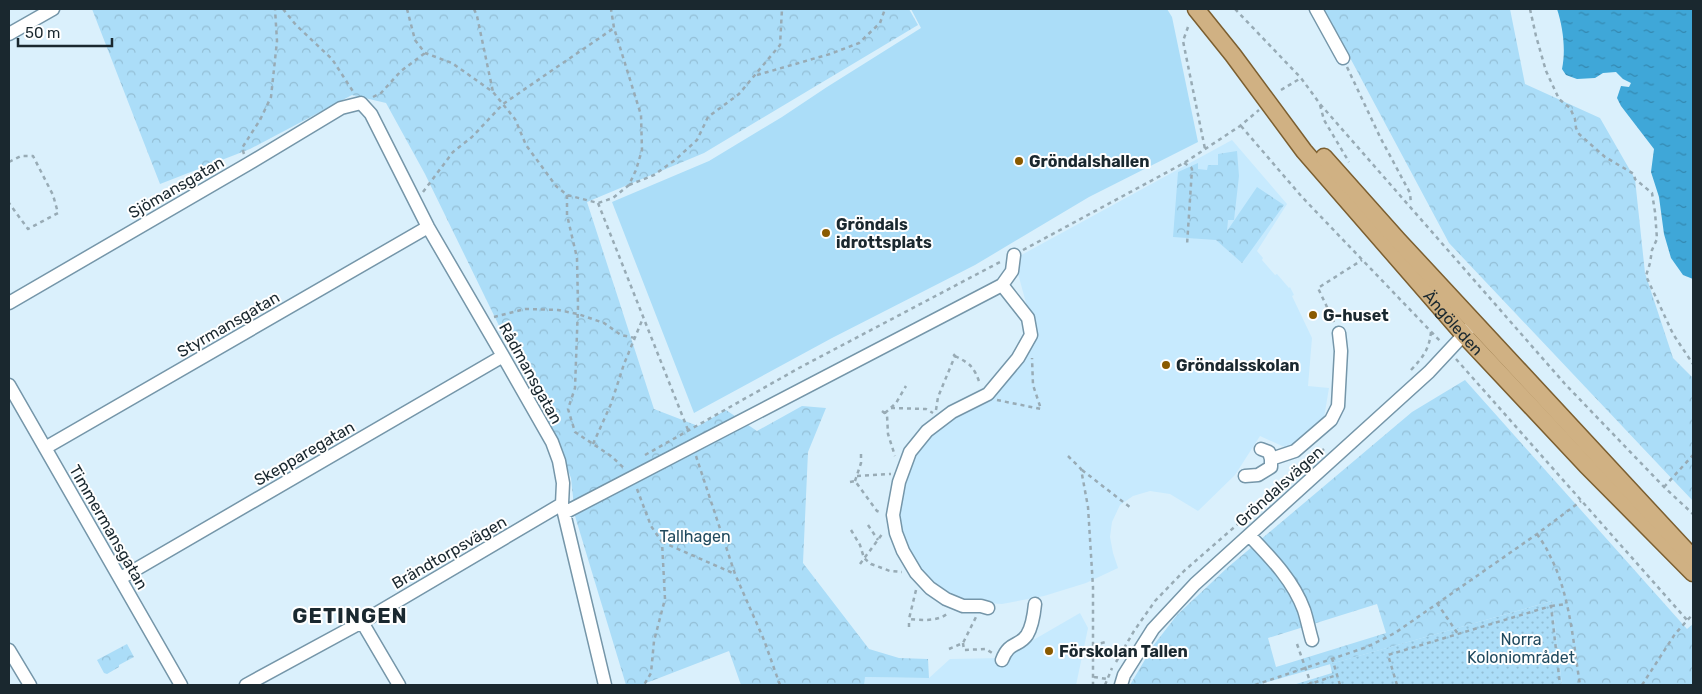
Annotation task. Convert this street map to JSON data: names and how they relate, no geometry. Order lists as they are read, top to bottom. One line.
{"streets":{"main road":["Ängöleden"],"street":["Sjömansgatan","Styrmansgatan","Rådmansgatan","Skepparegatan","Gröndalsvägen","Timmermansgatan","Brändtorpsvägen"]},"crossings":[["Sjömansgatan","Rådmansgatan"],["Ängöleden","Gröndalsvägen"],["Styrmansgatan","Rådmansgatan"],["Styrmansgatan","Timmermansgatan"],["Rådmansgatan","Skepparegatan"],["Rådmansgatan","Brändtorpsvägen"],["Skepparegatan","Timmermansgatan"]],"districts":["GETINGEN"],"parks":["Tallhagen","Norra Koloniområdet"],"places":["Gröndalshallen","Gröndals idrottsplats","G-huset","Gröndalsskolan","Förskolan Tallen"],"scale_bar":"50 m"}
